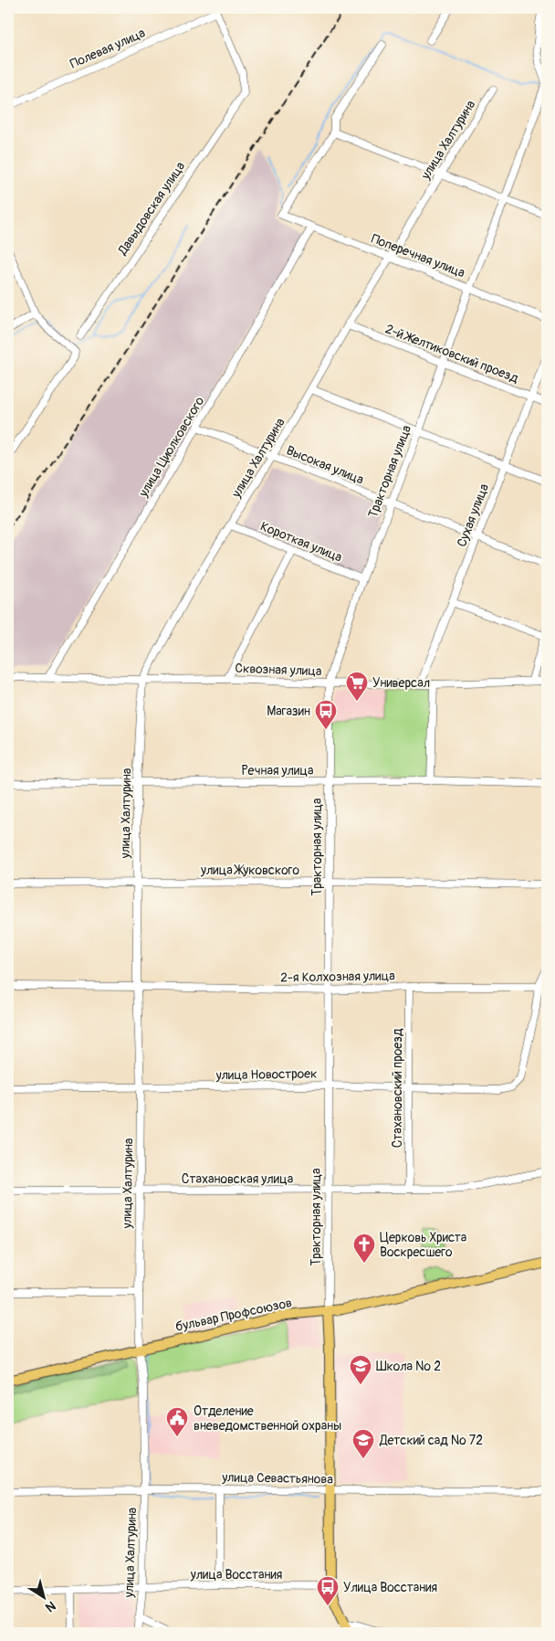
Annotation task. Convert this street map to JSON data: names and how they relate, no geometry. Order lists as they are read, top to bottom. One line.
{"streets":{"main road":["Тракторная улица","бульвар Профсоюзов"],"street":["Полевая улица","улица Халтурина","Давыдовская улица","Поперечная улица","2-й Желтиковский проезд","улица Циолковского","Высокая улица","Сухая улица","Короткая улица","Сквозная улица","Речная улица","улица Жуковского","2-я Колхозная улица","улица Новостроек","Стахановский проезд","Стахановская улица","улица Севастьянова","улица Восстания"]},"crossings":[["Полевая улица","Давыдовская улица"],["улица Халтурина","Поперечная улица"],["улица Халтурина","2-й Желтиковский проезд"],["улица Халтурина","Высокая улица"],["улица Халтурина","Короткая улица"],["улица Халтурина","Сквозная улица"],["улица Халтурина","Речная улица"],["улица Халтурина","улица Жуковского"],["улица Халтурина","2-я Колхозная улица"],["улица Халтурина","улица Новостроек"],["улица Халтурина","Стахановская улица"],["улица Халтурина","бульвар Профсоюзов"],["улица Халтурина","улица Севастьянова"],["улица Халтурина","улица Восстания"],["Поперечная улица","улица Циолковского"],["Поперечная улица","Тракторная улица"],["2-й Желтиковский проезд","Тракторная улица"],["2-й Желтиковский проезд","Сухая улица"],["улица Циолковского","Высокая улица"],["улица Циолковского","Сквозная улица"],["Высокая улица","Тракторная улица"],["Высокая улица","Сухая улица"],["Тракторная улица","Короткая улица"],["Тракторная улица","Сквозная улица"],["Тракторная улица","Речная улица"],["Тракторная улица","улица Жуковского"],["Тракторная улица","2-я Колхозная улица"],["Тракторная улица","улица Новостроек"],["Тракторная улица","Стахановская улица"],["Тракторная улица","бульвар Профсоюзов"],["Тракторная улица","улица Севастьянова"],["Тракторная улица","улица Восстания"],["Сухая улица","Сквозная улица"],["2-я Колхозная улица","улица Новостроек"],["2-я Колхозная улица","Стахановский проезд"],["улица Новостроек","Стахановский проезд"],["Стахановский проезд","Стахановская улица"]],"places":{"supermarket":["Универсал"],"bus stop":["Магазин","Улица Восстания"],"church":["Церковь Христа Воскресшего"],"school or university":["Школа № 2","Детский сад № 72"],"public building":["Отделение вневедомственной охраны"]},"north":"bottom right"}
